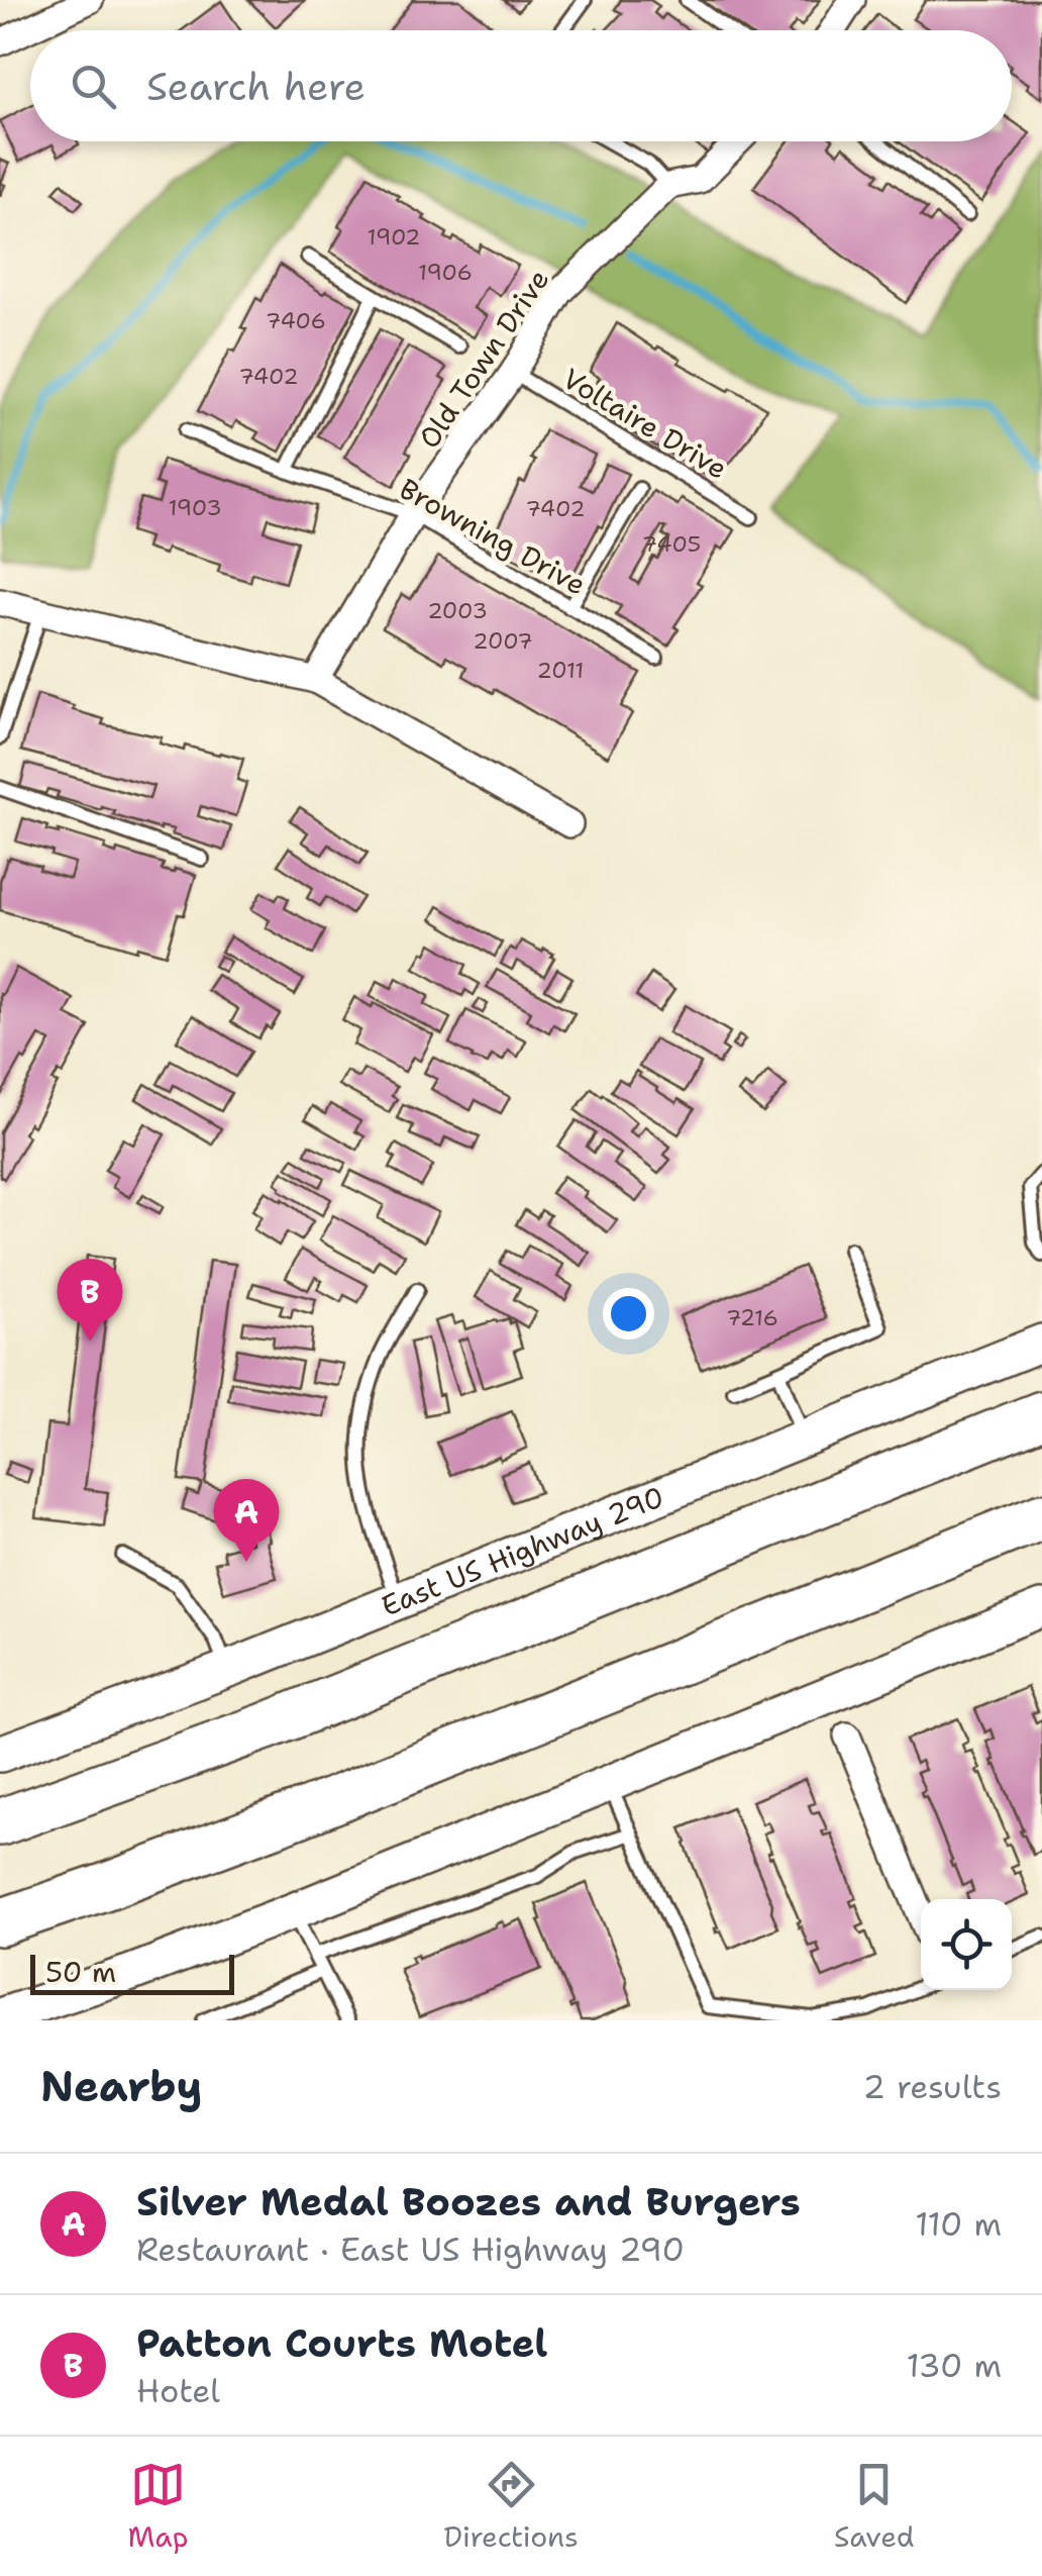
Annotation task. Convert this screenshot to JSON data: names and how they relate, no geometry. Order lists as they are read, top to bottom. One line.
{"streets":{"main road":["East US Highway 290"],"street":["Old Town Drive"],"lane":["Voltaire Drive","Browning Drive"]},"crossings":[["Old Town Drive","Voltaire Drive"],["Old Town Drive","Browning Drive"]],"house_numbers":["1902","1906","7406","7402","1903","7402","7405","2003","2007","2011","7216"],"scale_bar":"50 m","page":{"search":"Search here","pins":["B","A"],"scale":"50 m","heading":["Nearby","2 results"],"list":[{"mark":"A","name":"Silver Medal Boozes and Burgers","note":"Restaurant · East US Highway 290","value":"110 m"},{"mark":"B","name":"Patton Courts Motel","note":"Hotel","value":"130 m"}],"nav":["Map","Directions","Saved"]}}
